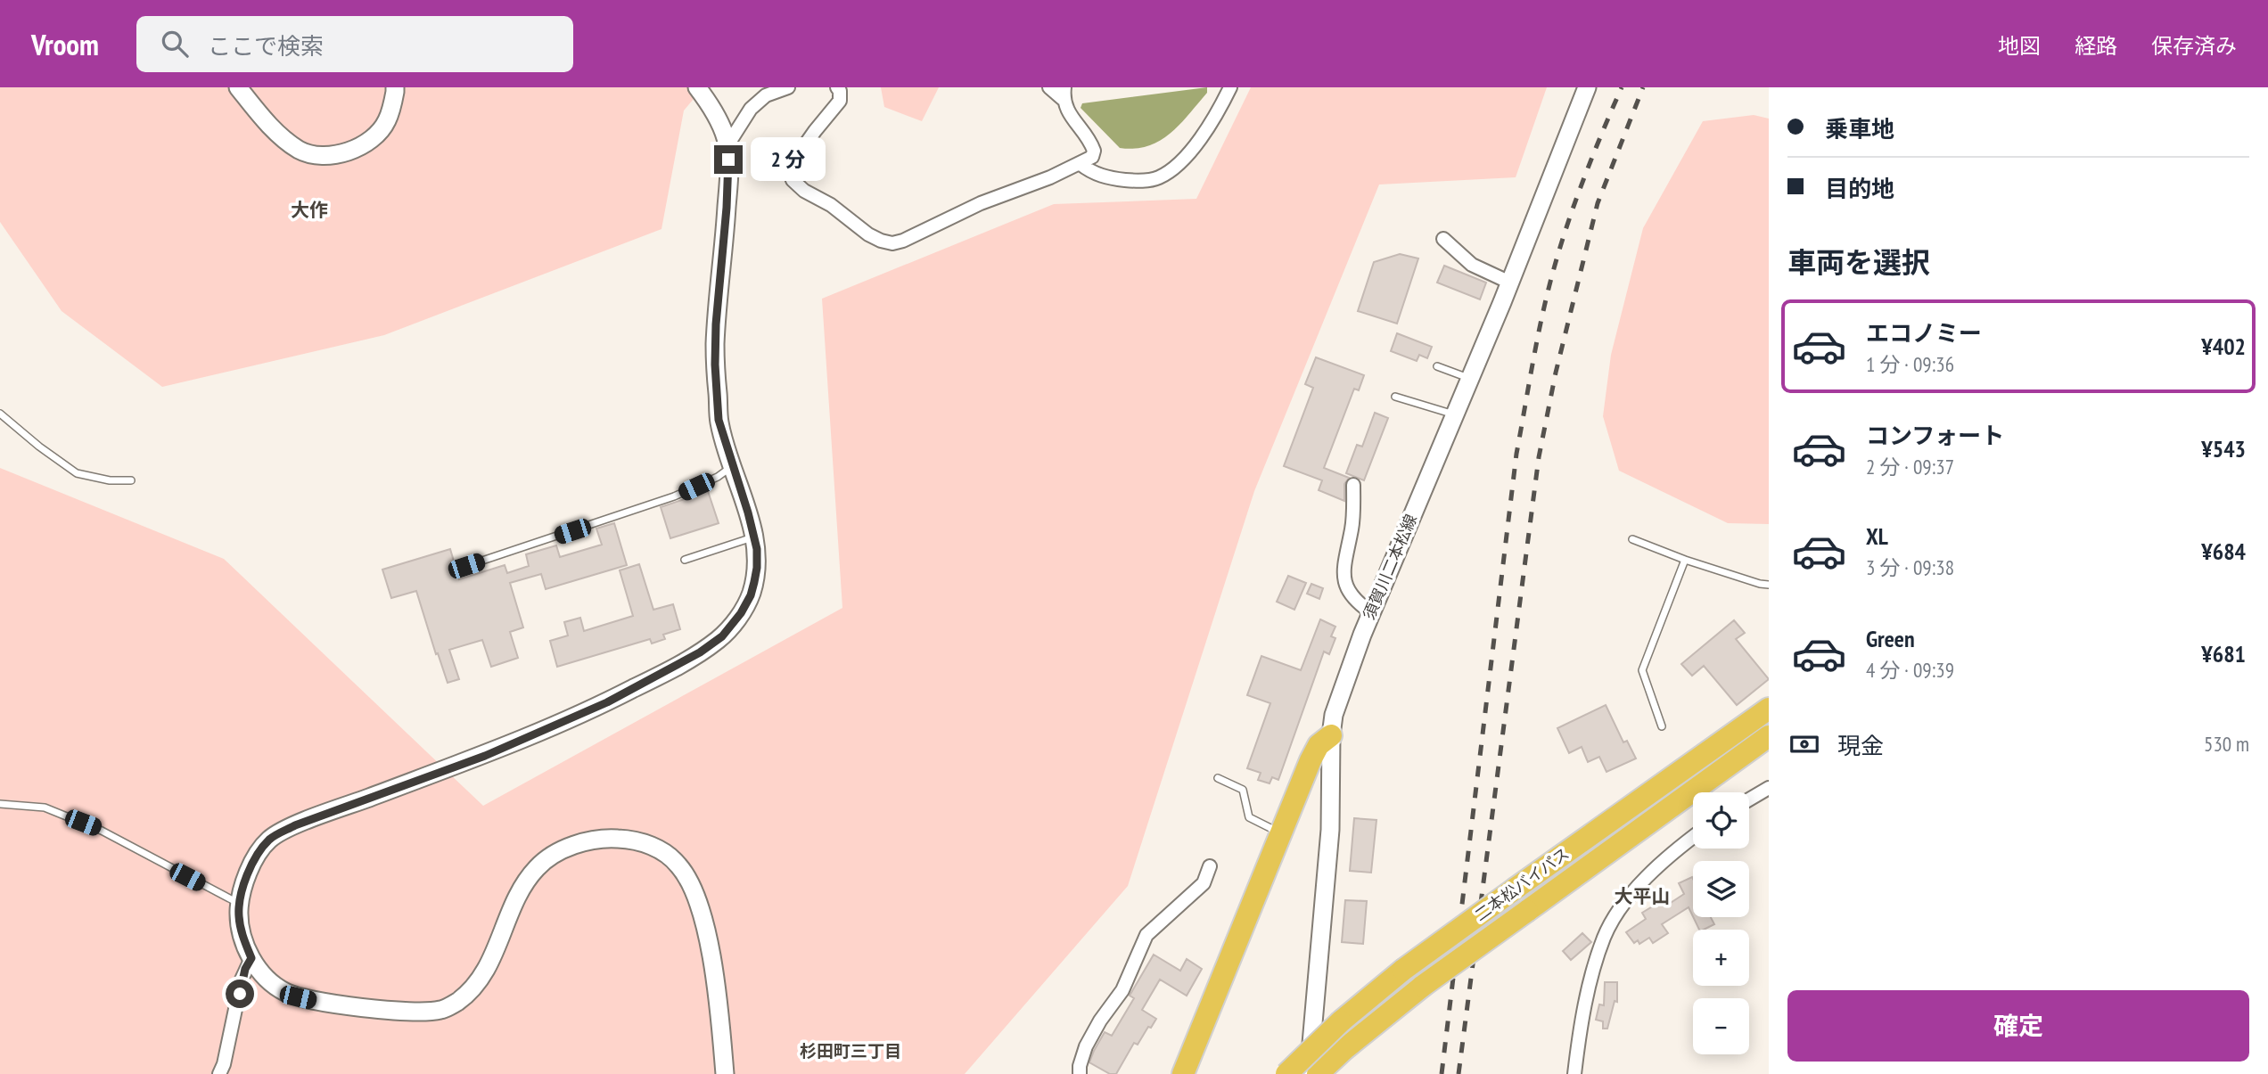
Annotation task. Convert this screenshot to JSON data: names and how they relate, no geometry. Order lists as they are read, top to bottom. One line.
{"streets":{"highway":["二本松バイパス"],"street":["須賀川二本松線"]},"districts":["大作","大平山","杉田町三丁目"],"page":{"header":"Vroom","search":"ここで検索","nav":["地図","経路","保存済み"],"banner":["乗車地","目的地"],"bubble":"2 分","heading":"車両を選択","list":[{"name":"エコノミー","note":"1 分 · 09:36","value":"¥402"},{"name":"コンフォート","note":"2 分 · 09:37","value":"¥543"},{"name":"XL","note":"3 分 · 09:38","value":"¥684"},{"name":"Green","note":"4 分 · 09:39","value":"¥681"}],"pay":["現金","530 m"],"map_buttons":["+","−"],"buttons":"確定"}}
